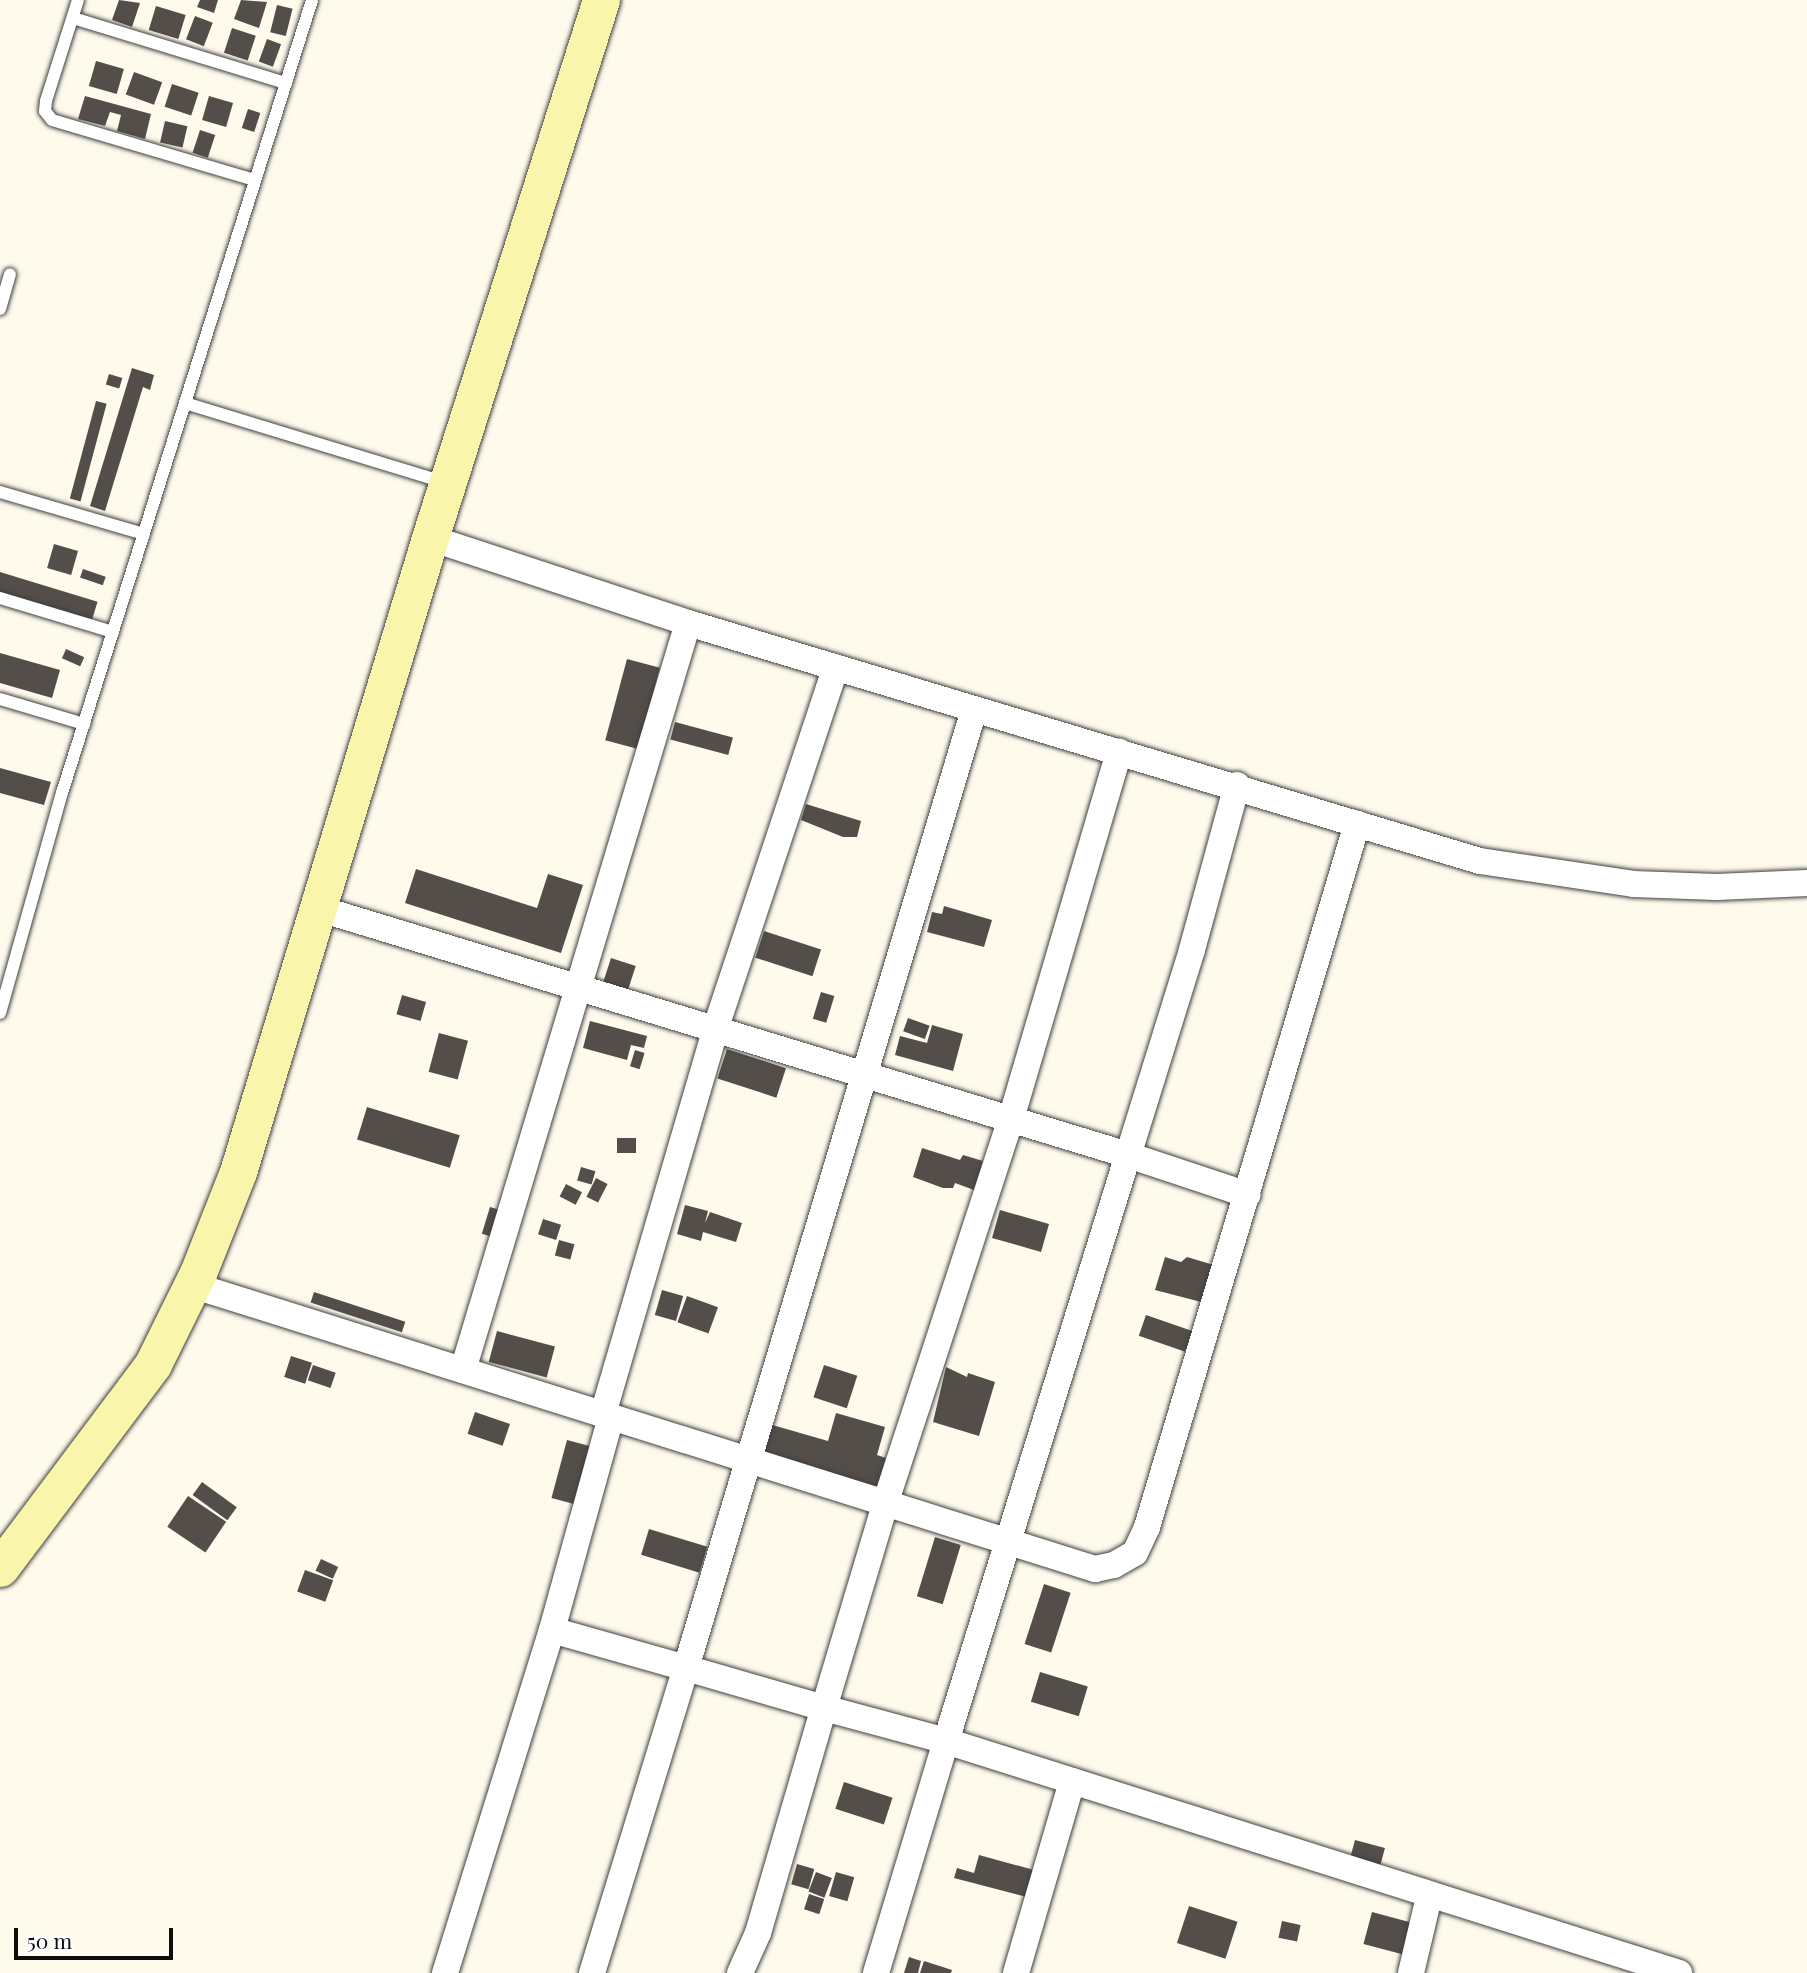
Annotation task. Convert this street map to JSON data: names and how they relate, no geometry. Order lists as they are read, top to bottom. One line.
{"scale_bar":"50 m"}
